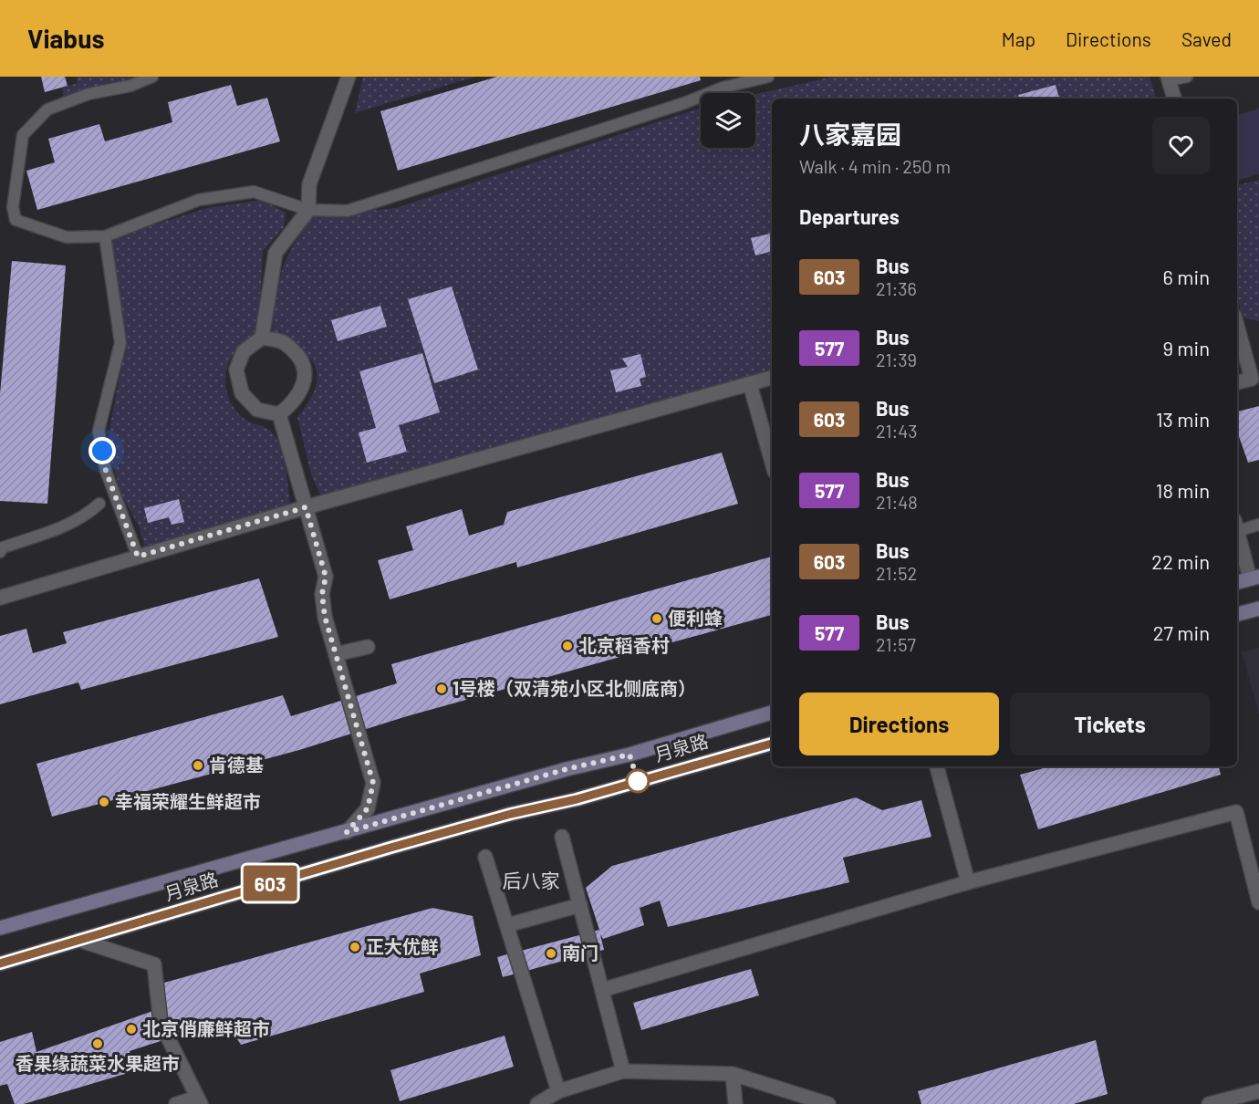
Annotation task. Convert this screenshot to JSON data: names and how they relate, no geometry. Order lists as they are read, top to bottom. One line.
{"streets":{"main road":["月泉路"]},"districts":["后八家"],"places":["便利蜂","北京稻香村","1号楼（双清苑小区北侧底商）","肯德基","幸福荣耀生鲜超市","正大优鲜","南门","北京俏廉鲜超市","香果缘蔬菜水果超市"],"lines":["bus line 603"],"page":{"header":"Viabus","nav":["Map","Directions","Saved"],"on_map":"603","heading":[["八家嘉园","Walk · 4 min · 250 m"],"Departures"],"list":[{"mark":"603","name":"Bus","note":"21:36","value":"6 min"},{"mark":"577","name":"Bus","note":"21:39","value":"9 min"},{"mark":"603","name":"Bus","note":"21:43","value":"13 min"},{"mark":"577","name":"Bus","note":"21:48","value":"18 min"},{"mark":"603","name":"Bus","note":"21:52","value":"22 min"},{"mark":"577","name":"Bus","note":"21:57","value":"27 min"}],"buttons":["Directions","Tickets"]}}
